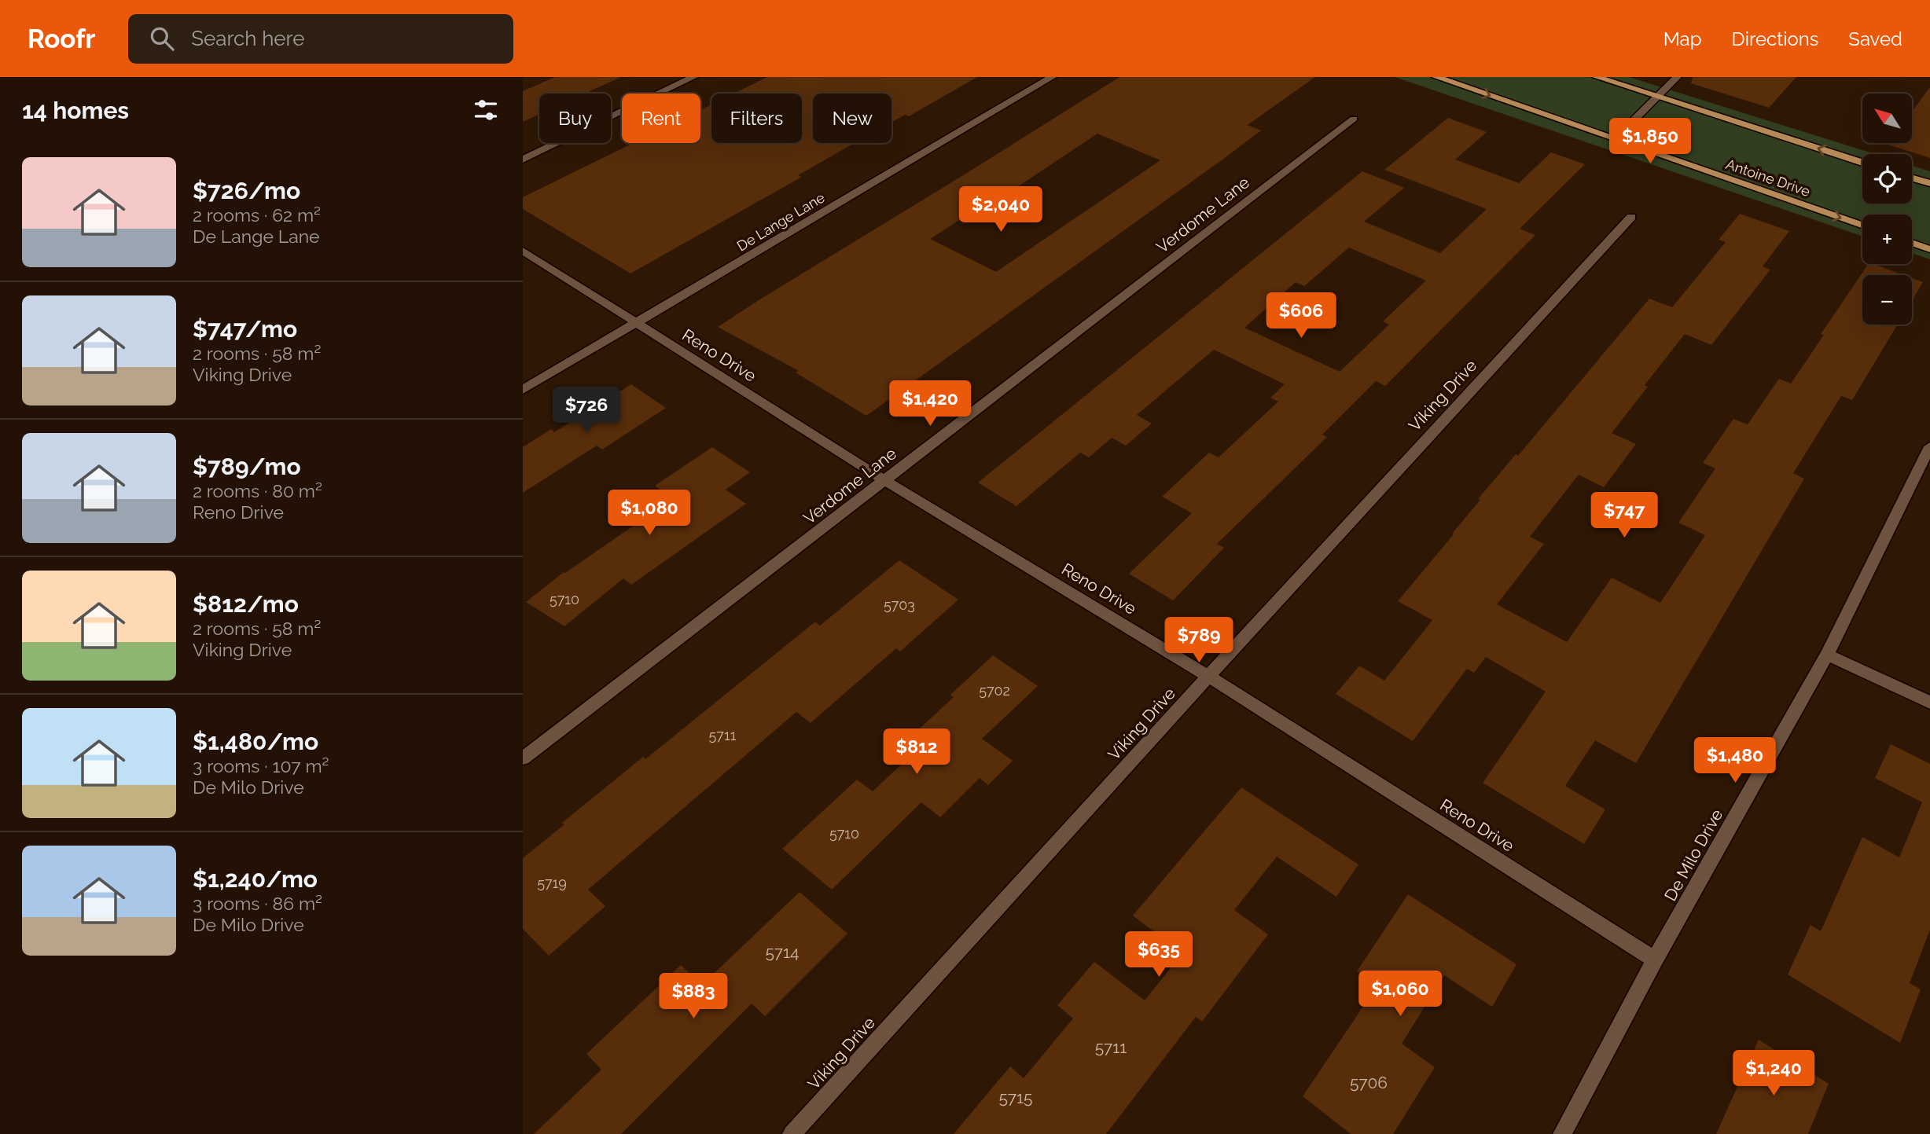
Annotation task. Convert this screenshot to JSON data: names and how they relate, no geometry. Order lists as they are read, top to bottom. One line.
{"streets":{"main road":["Antoine Drive"],"street":["Verdome Lane","De Lange Lane","Reno Drive","Viking Drive","De Milo Drive"]},"crossings":[["Verdome Lane","Reno Drive"],["De Lange Lane","Reno Drive"],["Reno Drive","Viking Drive"],["Reno Drive","De Milo Drive"]],"house_numbers":["5710","5703","5702","5711","5710","5719","5714","5711","5706","5715"],"north":"top left","page":{"header":"Roofr","search":"Search here","nav":["Map","Directions","Saved"],"heading":"14 homes","map_buttons":["+","−"],"chip":["Buy","Rent","Filters","New"],"price":["$1,850","$2,040","$606","$1,420","$726","$1,080","$747","$789","$812","$1,480","$635","$1,060","$883","$1,240"],"list":[{"name":"$726/mo","note":"2 rooms · 62 m² · De Lange Lane"},{"name":"$747/mo","note":"2 rooms · 58 m² · Viking Drive"},{"name":"$789/mo","note":"2 rooms · 80 m² · Reno Drive"},{"name":"$812/mo","note":"2 rooms · 58 m² · Viking Drive"},{"name":"$1,480/mo","note":"3 rooms · 107 m² · De Milo Drive"},{"name":"$1,240/mo","note":"3 rooms · 86 m² · De Milo Drive"}]}}
